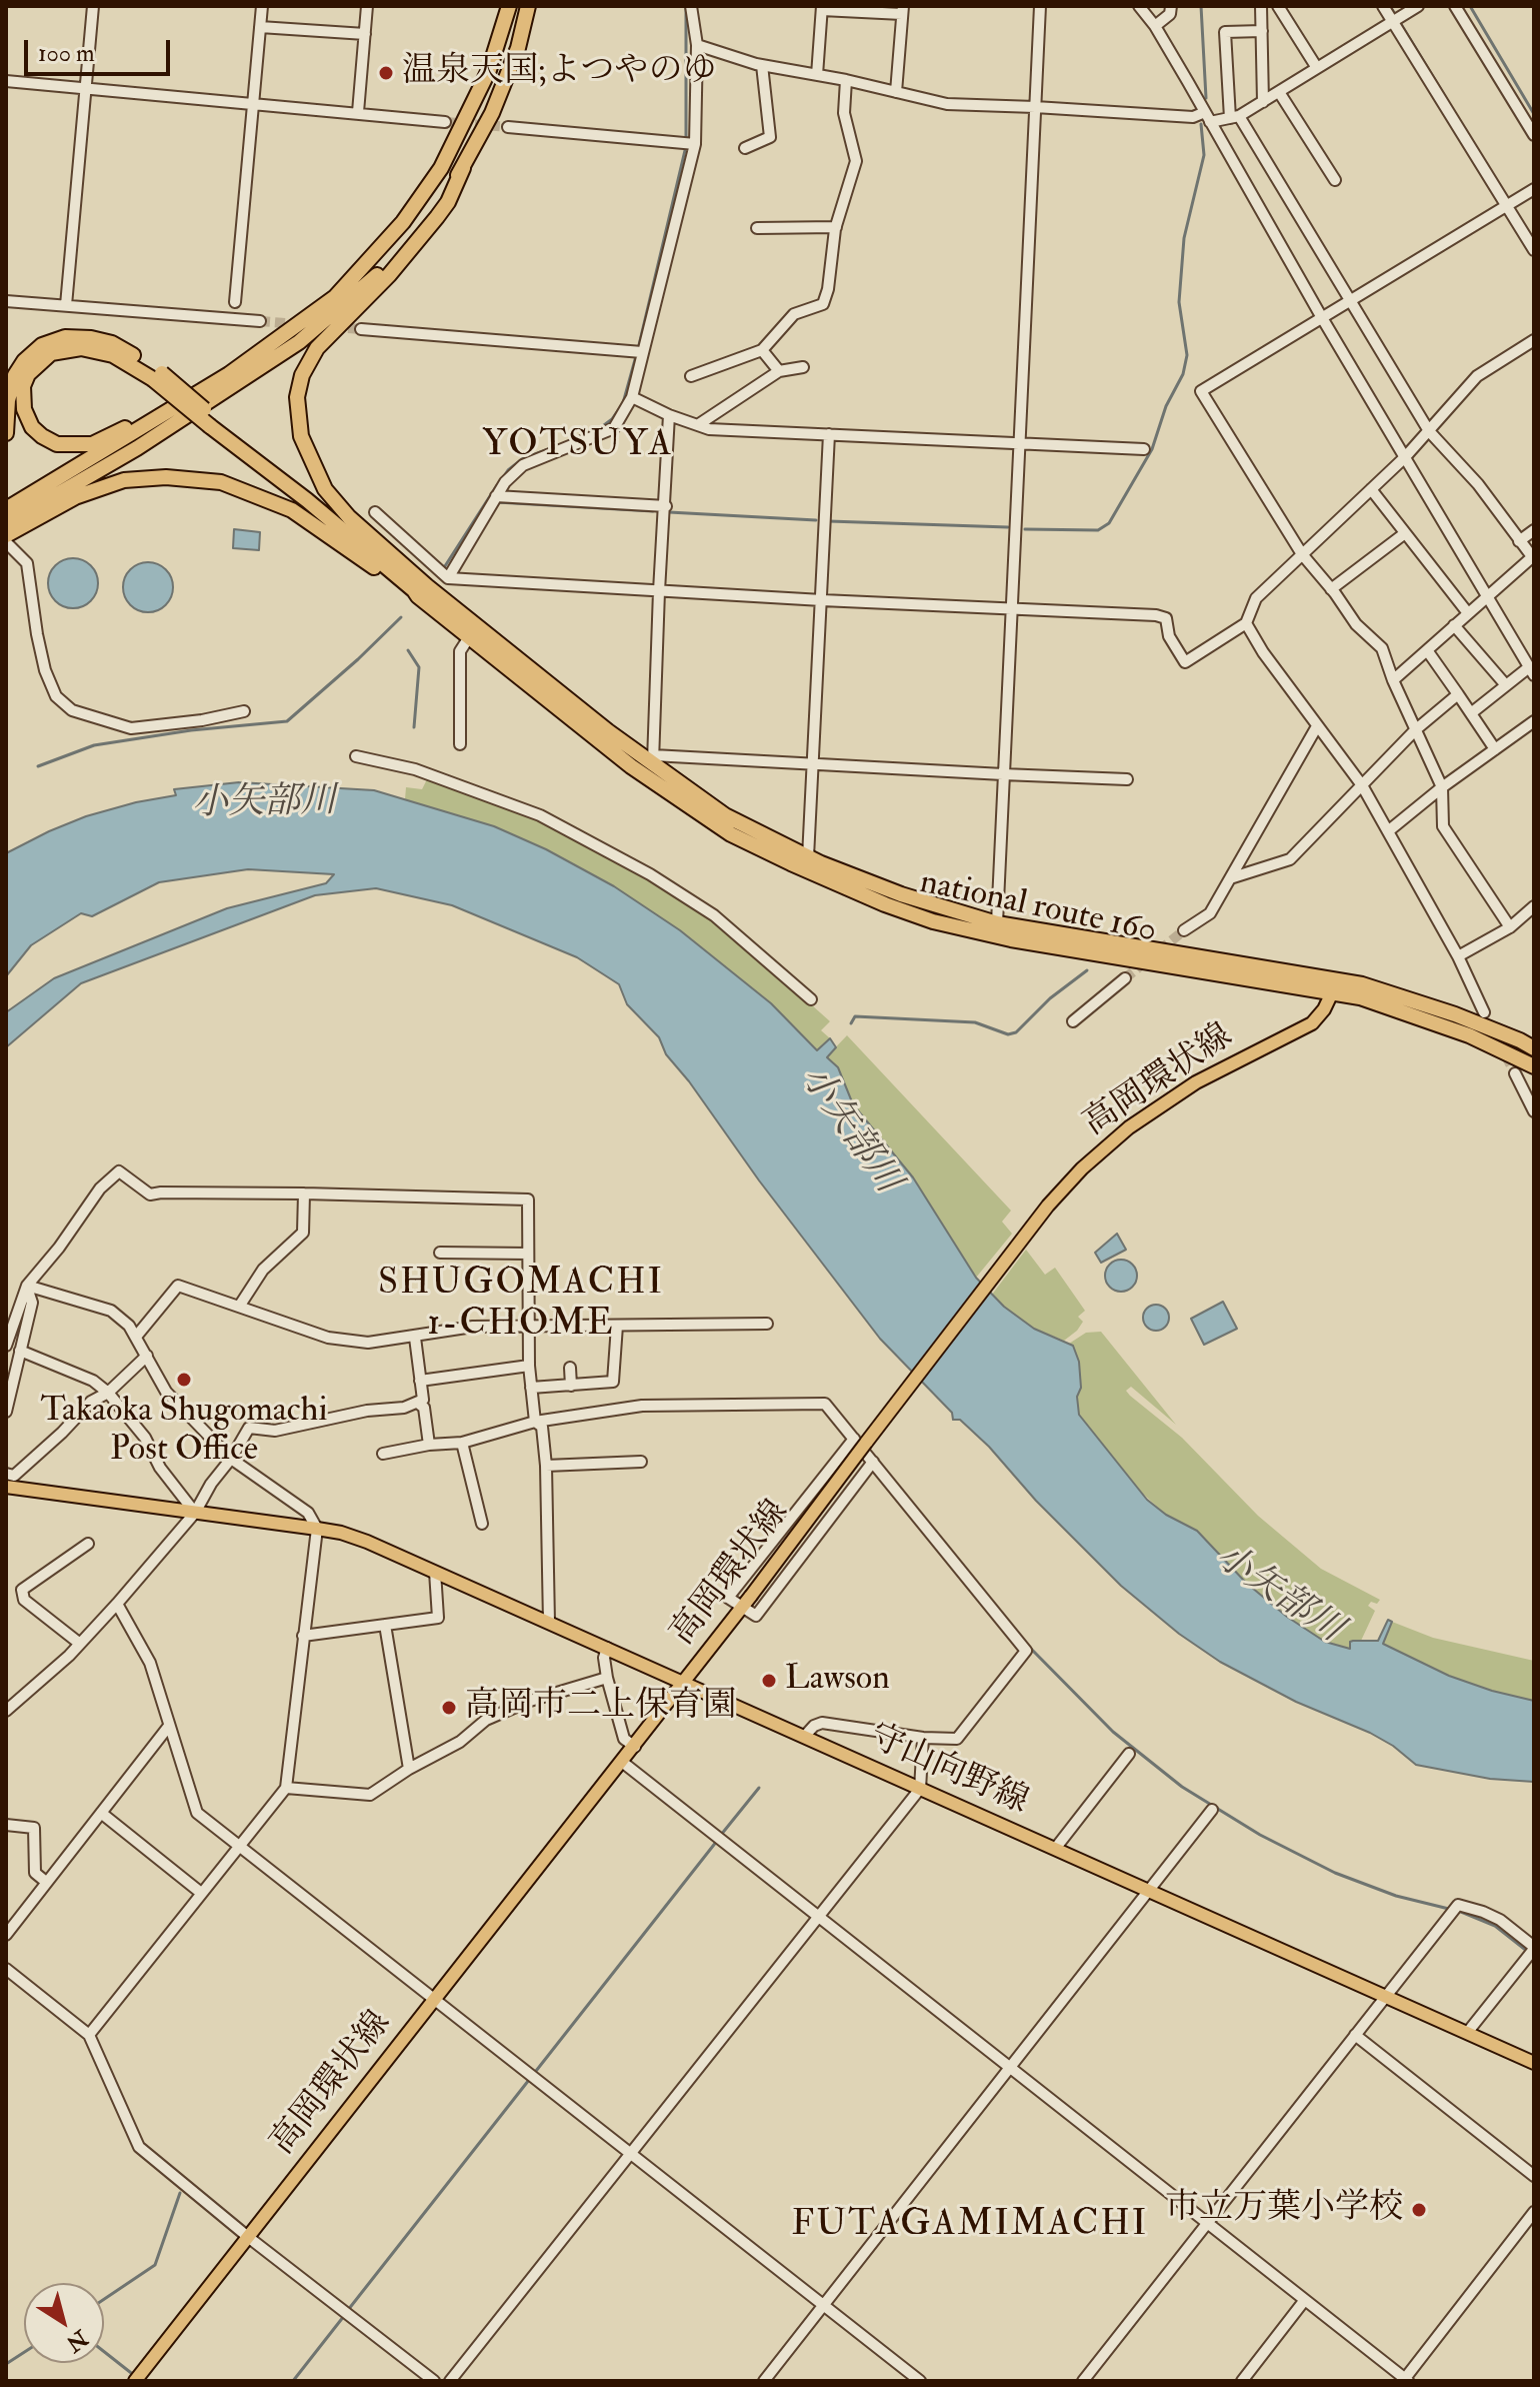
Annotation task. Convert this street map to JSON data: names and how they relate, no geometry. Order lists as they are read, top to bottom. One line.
{"streets":{"highway":["national route 160"],"main road":["高岡環状線","守山向野線"]},"crossings":[["national route 160","高岡環状線"],["高岡環状線","守山向野線"]],"districts":["YOTSUYA","SHUGOMACHI 1-CHOME","FUTAGAMIMACHI"],"water":["小矢部川"],"places":["温泉天国;よつやのゆ","Takaoka Shugomachi Post Office","Lawson","高岡市二上保育園","市立万葉小学校"],"scale_bar":"100 m","north":"bottom right"}
